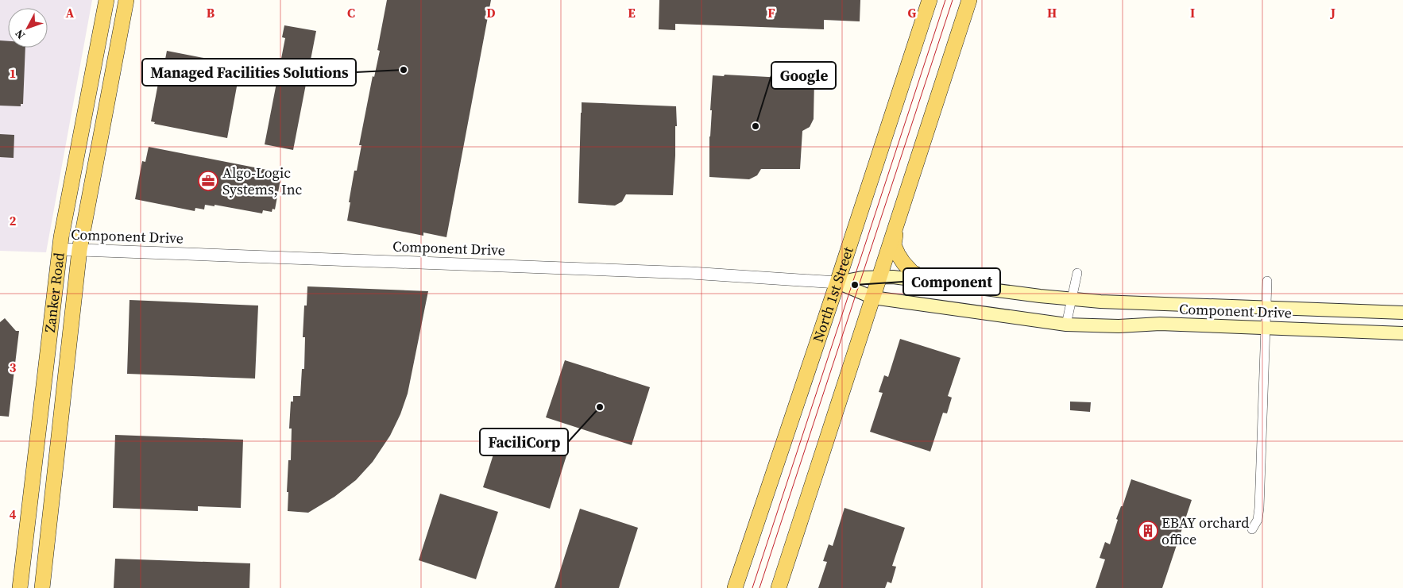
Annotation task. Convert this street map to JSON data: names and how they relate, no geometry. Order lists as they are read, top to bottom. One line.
{"streets":{"main road":["Component Drive","Zanker Road","North 1st Street"]},"crossings":[["Component Drive","Zanker Road"],["Component Drive","North 1st Street"]],"places":{"other":["Managed Facilities Solutions","Google","Component","FaciliCorp"],"office":["Algo-Logic Systems, Inc"],"building":["EBAY orchard office"]},"north":"bottom left","grid":{"columns":["A","B","C","D","E","F","G","H","I","J"],"rows":["1","2","3","4"]}}
